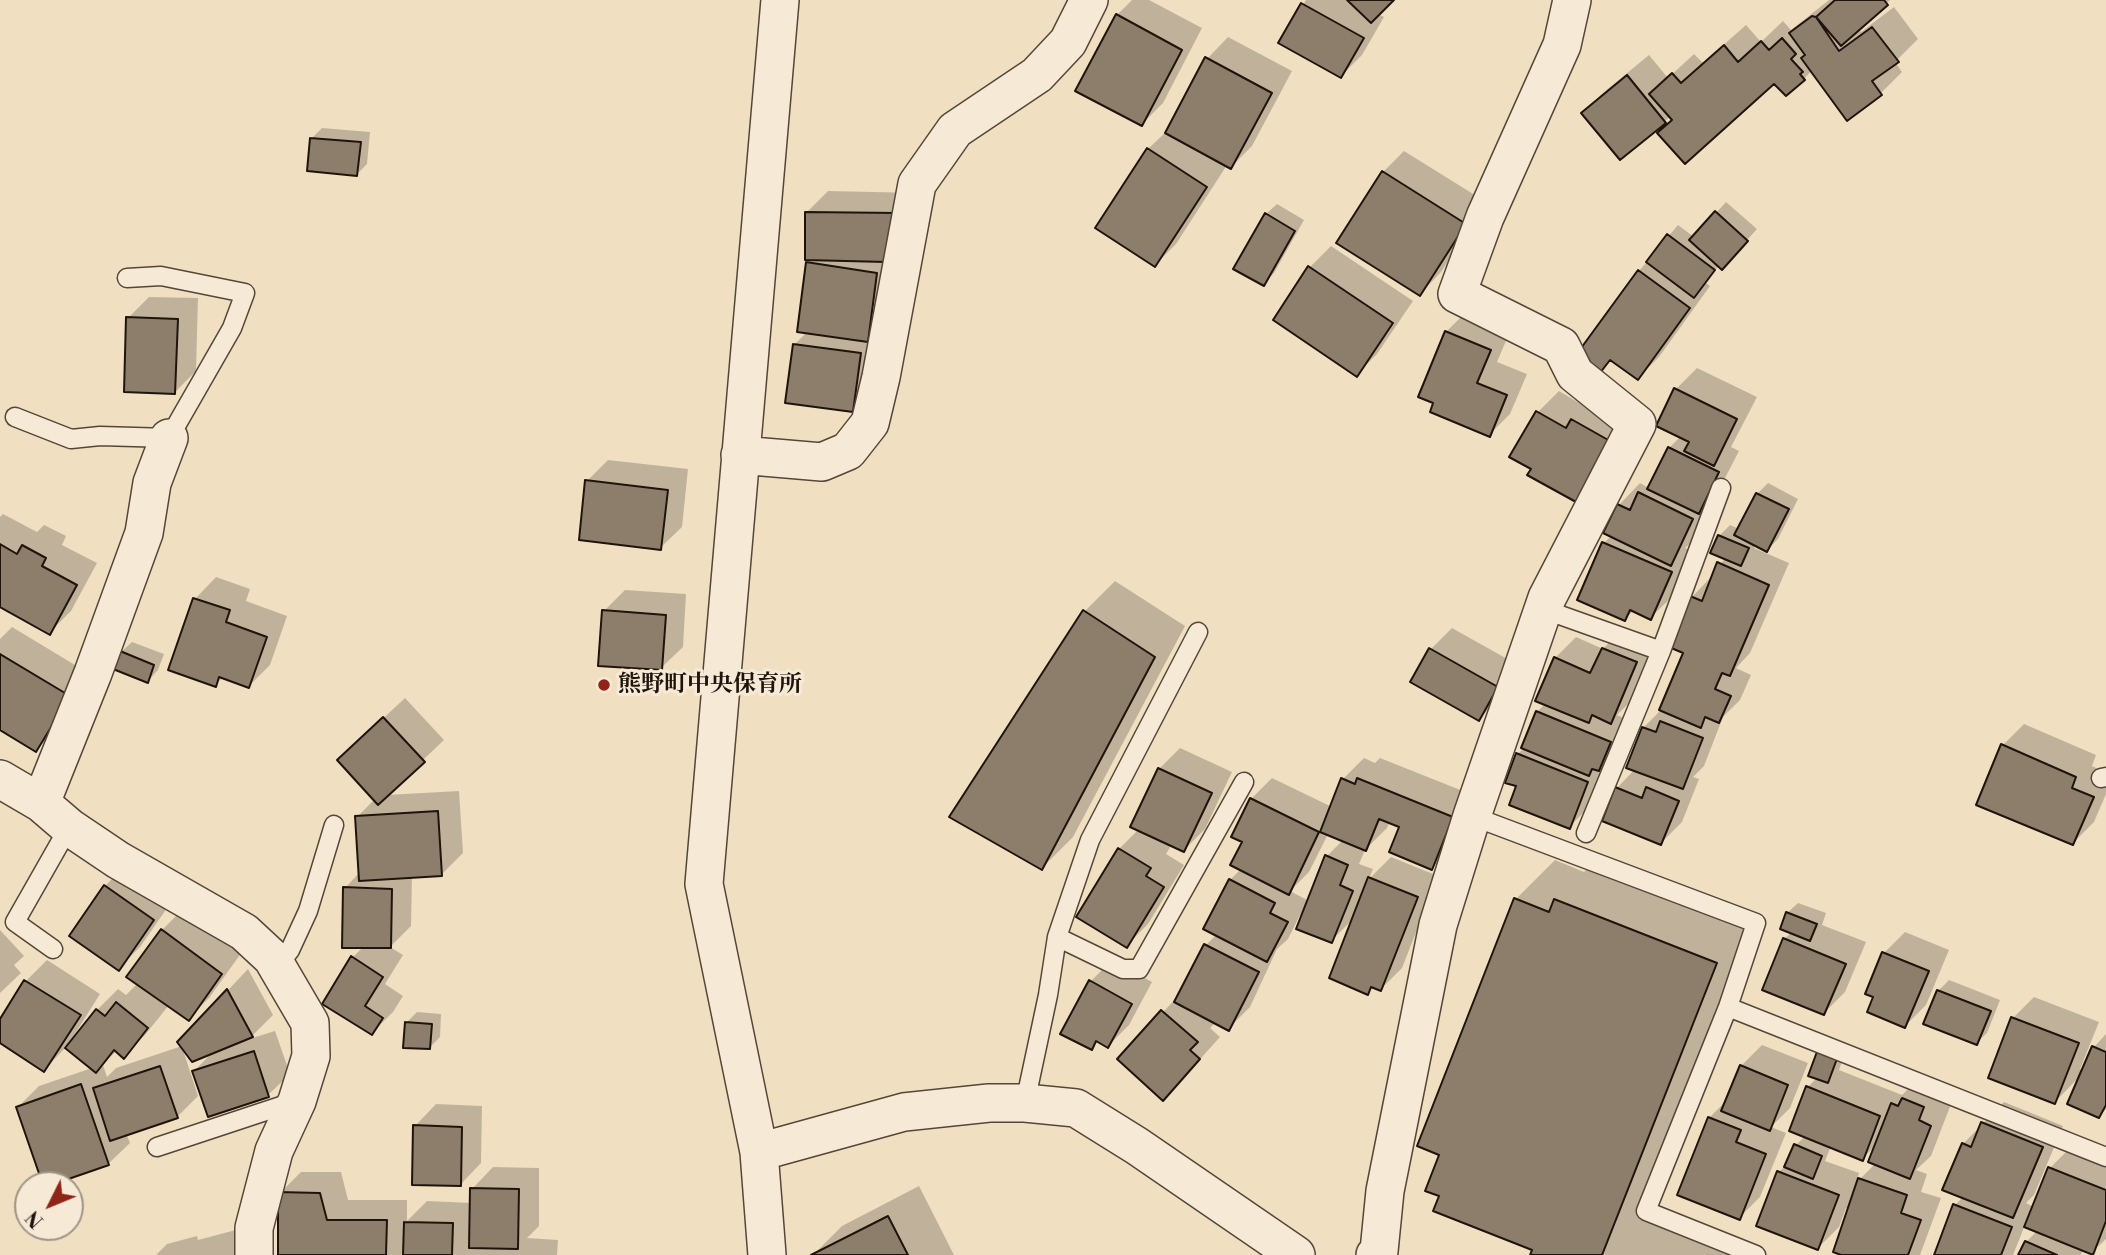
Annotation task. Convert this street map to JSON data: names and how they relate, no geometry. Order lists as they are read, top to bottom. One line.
{"places":["熊野町中央保育所"],"north":"bottom left"}
